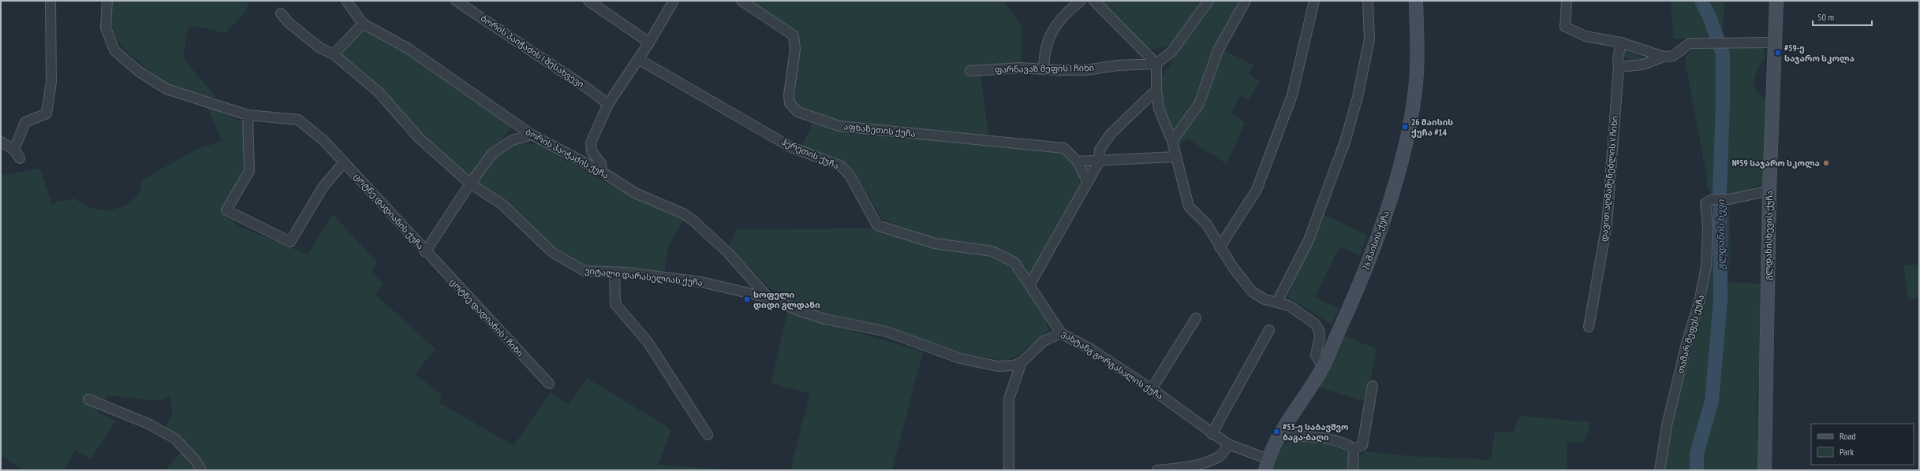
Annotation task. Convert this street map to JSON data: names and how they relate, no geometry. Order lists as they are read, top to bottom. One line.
{"streets":{"street":["ბორის პაიჭაძის I შესახვევი","ფარნავაზ მეფის I ჩიხი","აფხაზეთის ქუჩა","ბორის პაიჭაძის ქუჩა","ჰერეთის ქუჩა","დავით აღმაშენებლის V ჩიხი","ცოტნე დადიანის ქუჩა","გლდანისხევის ქუჩა","26 მაისის ქუჩა","ვიტალი დარასელიას ქუჩა","ცოტნე დადიანის I ჩიხი","თამარ მეფეს ქუჩა","ვახტანგ გორგასალის ქუჩა"]},"crossings":[["ბორის პაიჭაძის ქუჩა","ცოტნე დადიანის ქუჩა"],["ბორის პაიჭაძის ქუჩა","ვიტალი დარასელიას ქუჩა"],["ჰერეთის ქუჩა","ვახტანგ გორგასალის ქუჩა"],["ცოტნე დადიანის ქუჩა","ვიტალი დარასელიას ქუჩა"],["ცოტნე დადიანის ქუჩა","ცოტნე დადიანის I ჩიხი"],["გლდანისხევის ქუჩა","თამარ მეფეს ქუჩა"],["26 მაისის ქუჩა","ვახტანგ გორგასალის ქუჩა"],["ვიტალი დარასელიას ქუჩა","ვახტანგ გორგასალის ქუჩა"]],"water":["გლდანის ხევი"],"places":{"transit":["#59-ე საჯარო სკოლა","26 მაისის ქუჩა #14","სოფელი დიდი გლდანი","#53-ე საბავშვო ბაგა-ბაღი"],"other":["№59 საჯარო სკოლა"]},"legend":["Road","Park"],"scale_bar":"50 m"}
